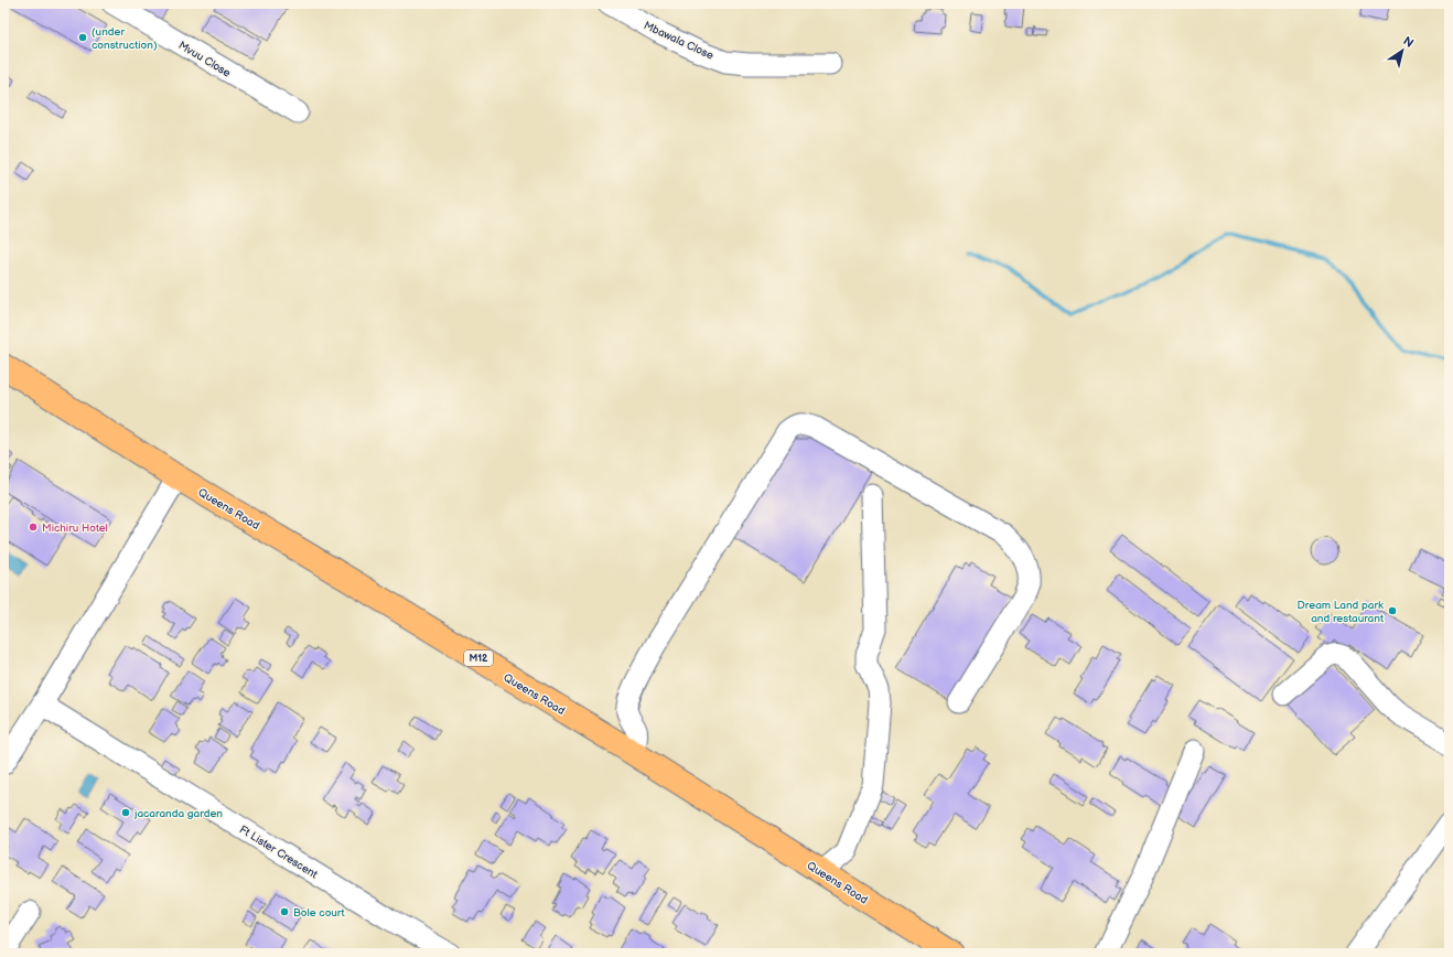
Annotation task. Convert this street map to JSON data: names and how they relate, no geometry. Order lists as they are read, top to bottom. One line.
{"streets":{"highway":["Queens Road","M12"],"street":["Mbawala Close","Mvuu Close","Ft Lister Crescent"]},"places":["(under construction)","Michiru Hotel","Dream Land park and restaurant","jacaranda garden","Bole court"],"north":"top right"}
